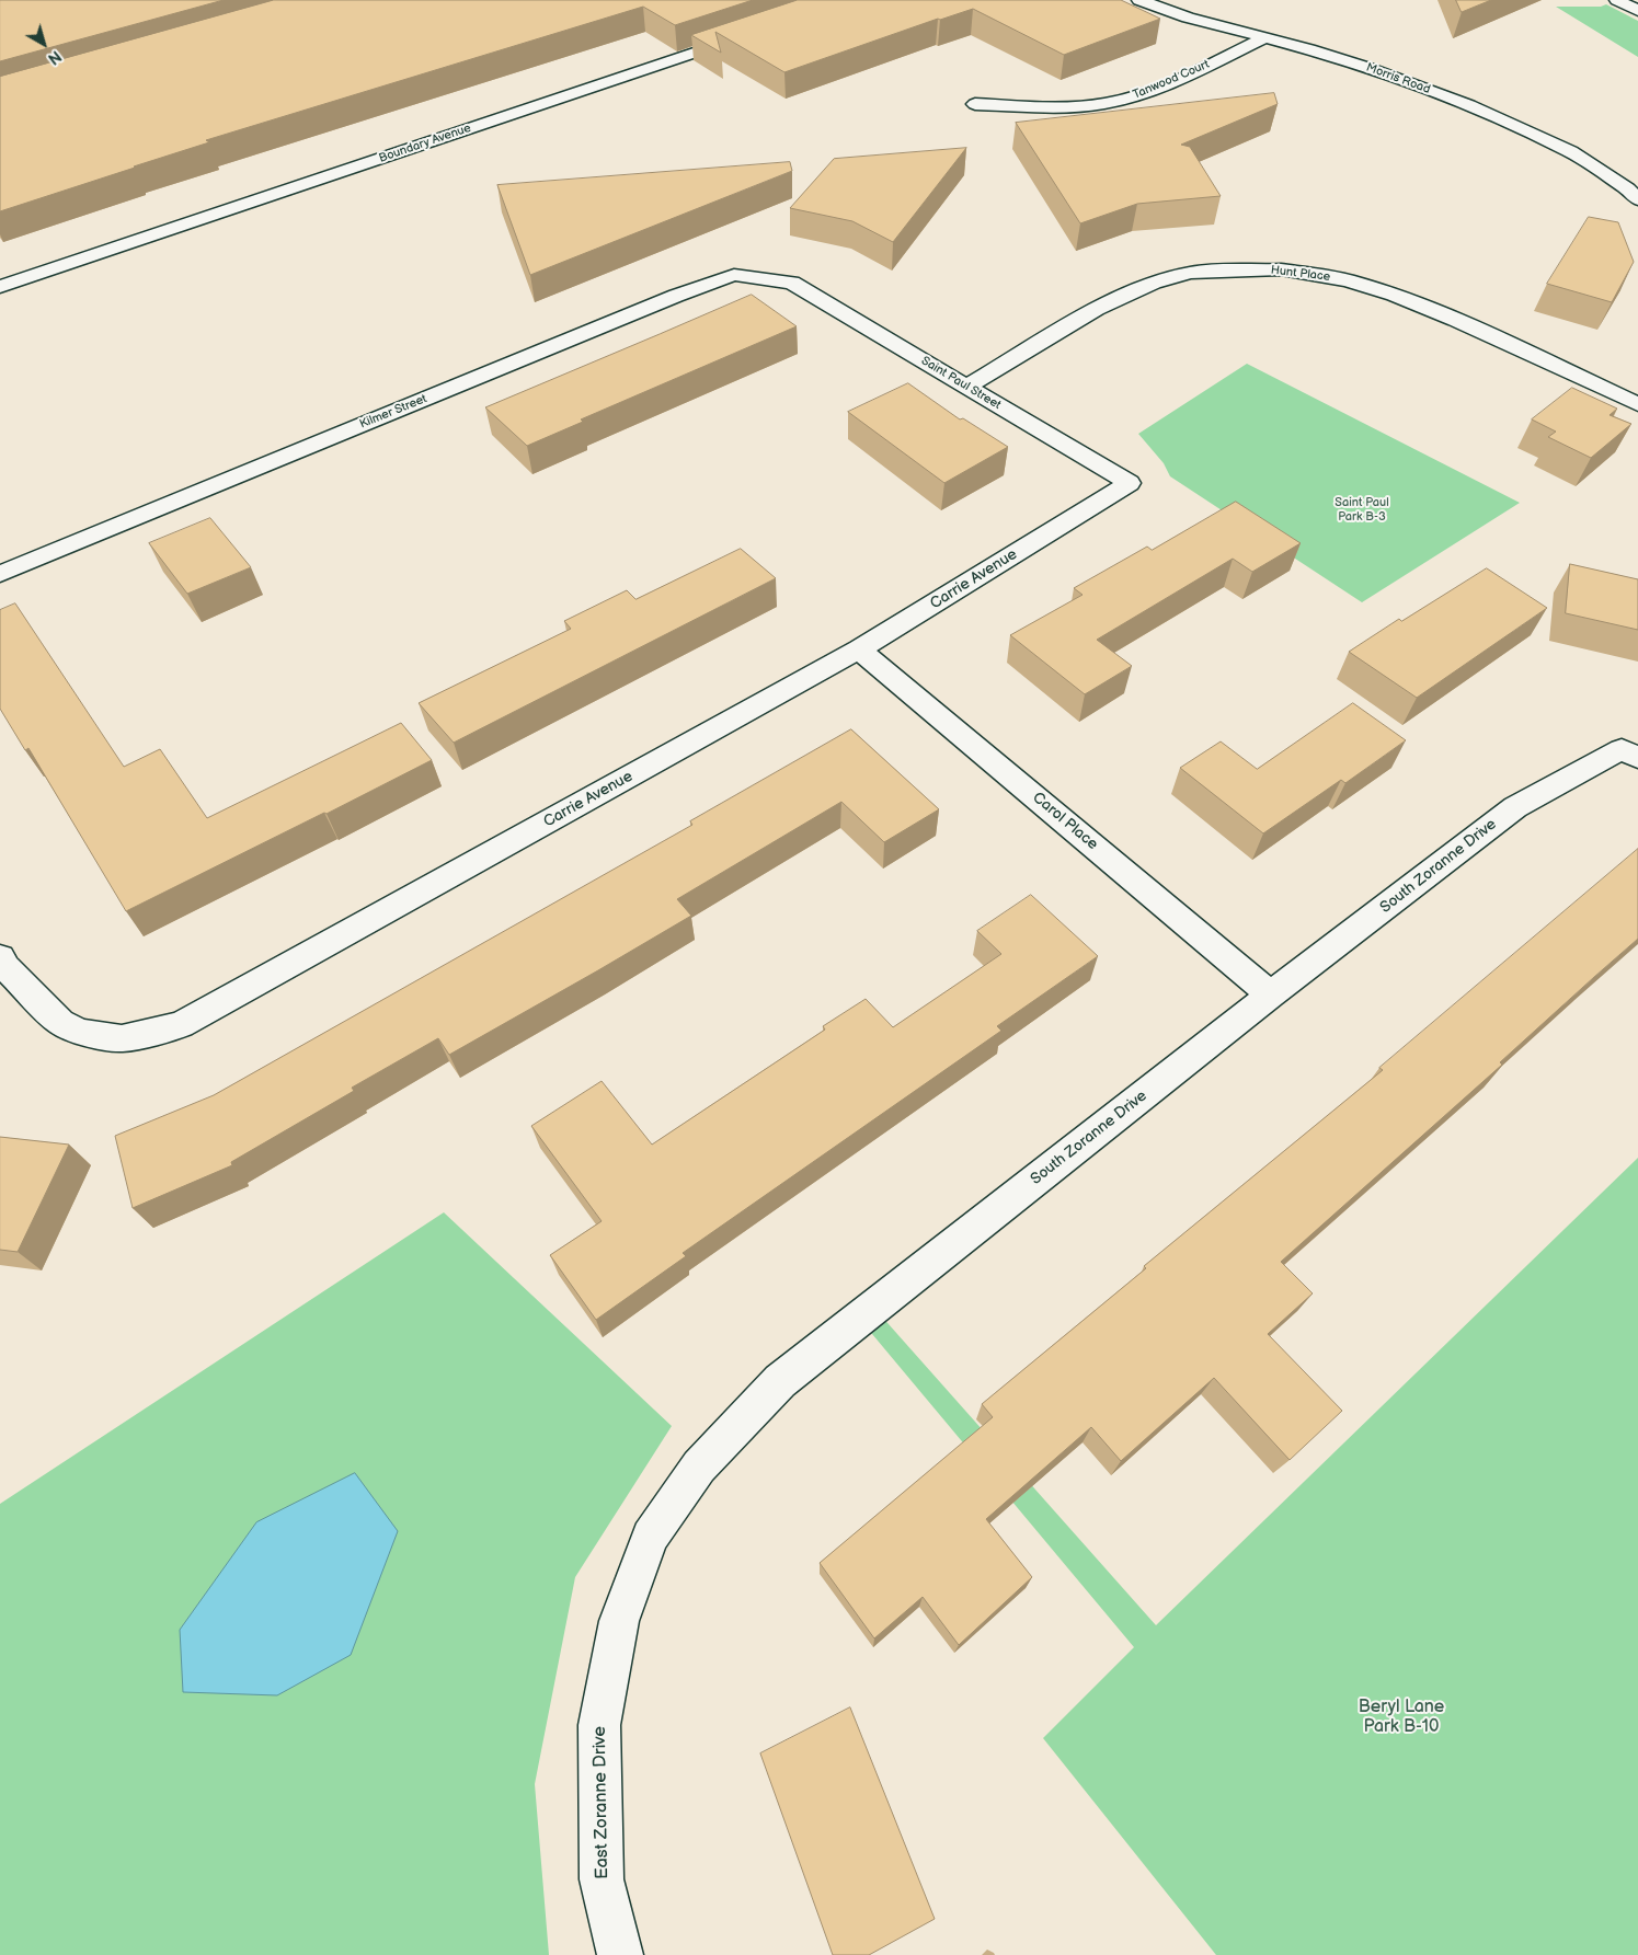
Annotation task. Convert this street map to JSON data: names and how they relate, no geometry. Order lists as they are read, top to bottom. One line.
{"streets":{"main road":["Morris Road","Tanwood Court","Boundary Avenue","Hunt Place","Saint Paul Street","Kilmer Street","Carrie Avenue","Carol Place","South Zoranne Drive","East Zoranne Drive"]},"crossings":[["Morris Road","Tanwood Court"],["Hunt Place","Saint Paul Street"],["Saint Paul Street","Kilmer Street"],["Saint Paul Street","Carrie Avenue"],["Carrie Avenue","Carol Place"],["Carol Place","South Zoranne Drive"],["South Zoranne Drive","East Zoranne Drive"]],"parks":["Saint Paul Park B-3","Beryl Lane Park B-10"],"north":"bottom right"}
